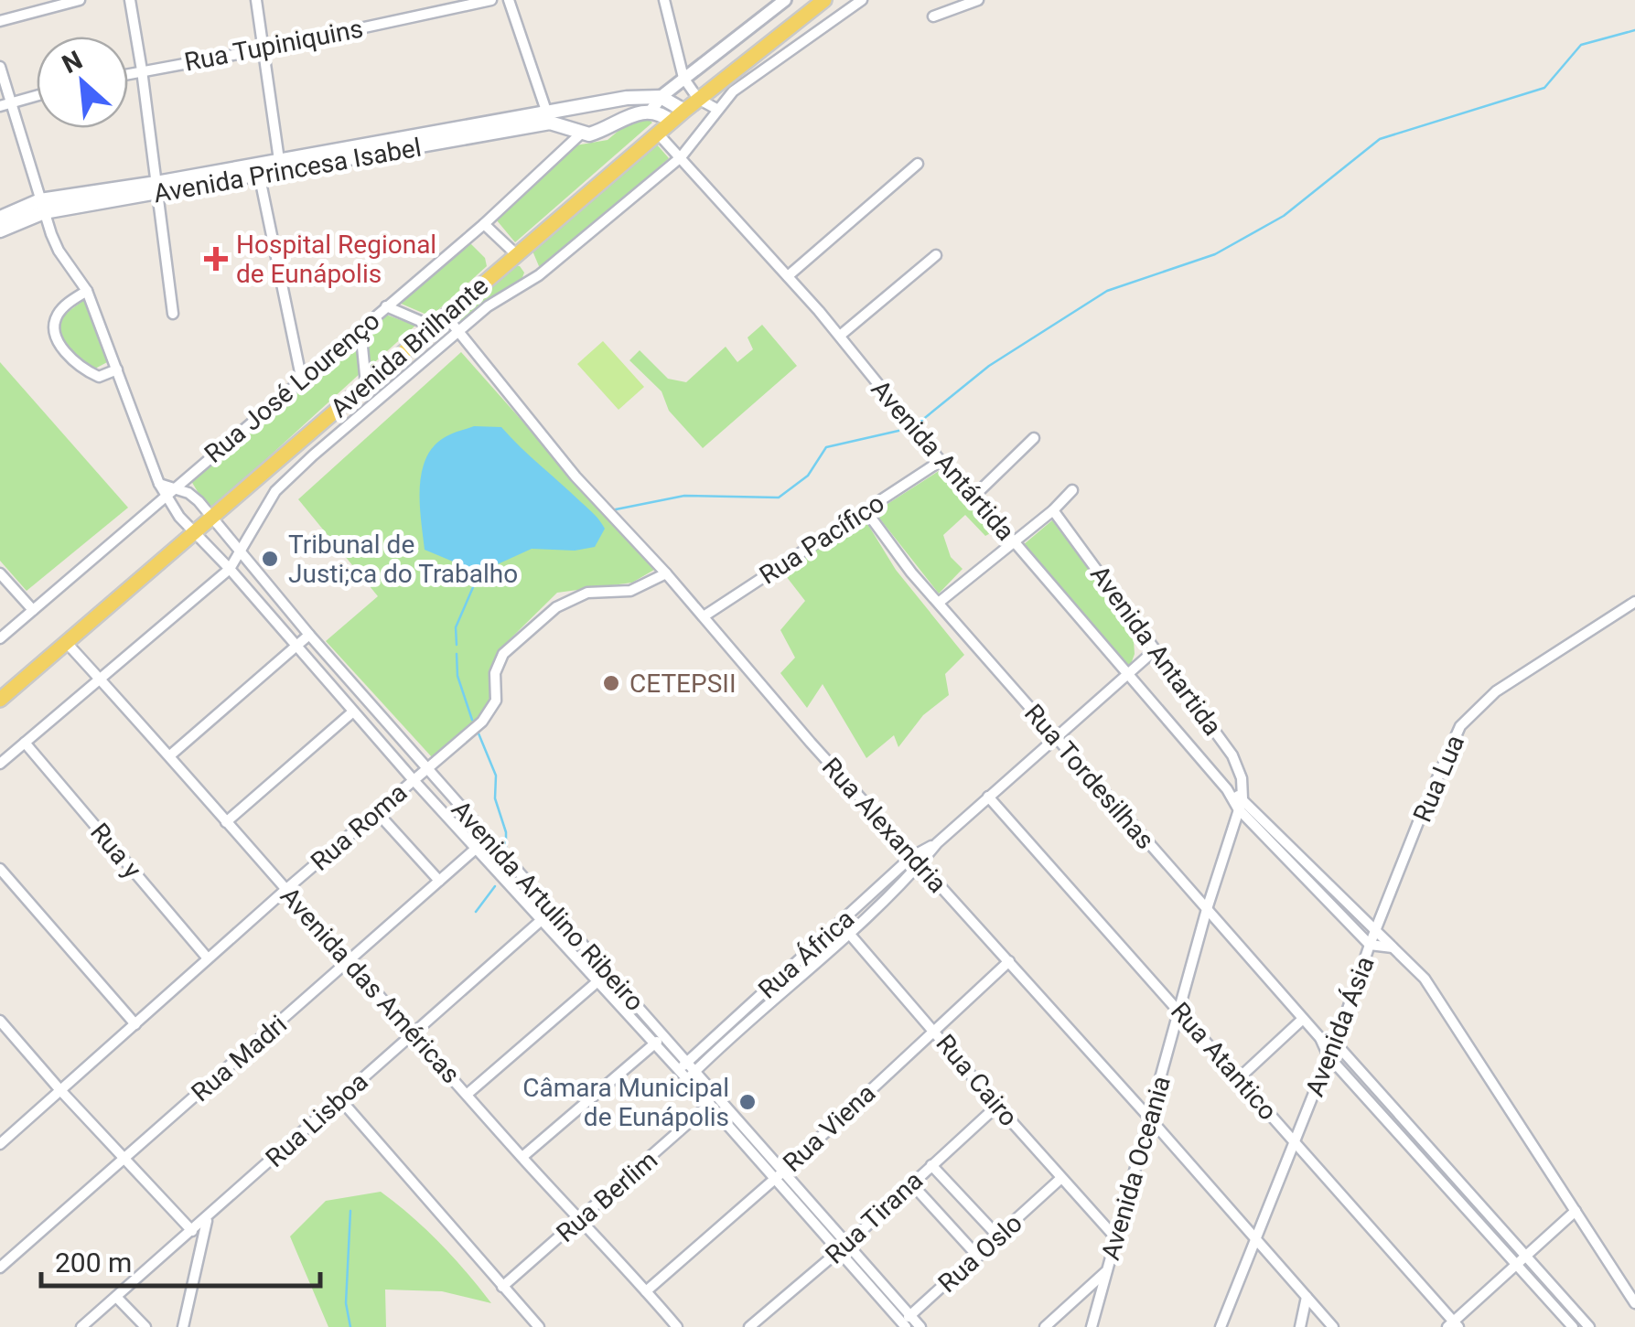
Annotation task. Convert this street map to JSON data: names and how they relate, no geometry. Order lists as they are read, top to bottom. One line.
{"streets":{"main road":["Avenida Princesa Isabel","Avenida Brilhante"],"street":["Rua Tupiniquins","Rua José Lourenço","Avenida Antártida","Rua Pacífico","Avenida Antartida","Rua Tordesilhas","Rua Lua","Rua Alexandria","Rua Roma","Rua y","Avenida Artulino Ribeiro","Rua África","Avenida das Américas","Avenida Ásia","Rua Madri","Rua Atantico","Rua Cairo","Rua Lisboa","Rua Viena","Avenida Oceania","Rua Berlim","Rua Tirana","Rua Oslo"]},"crossings":[["Avenida Princesa Isabel","Rua José Lourenço"],["Avenida Princesa Isabel","Avenida Artulino Ribeiro"],["Avenida Brilhante","Avenida Antártida"],["Avenida Brilhante","Rua Alexandria"],["Avenida Brilhante","Avenida Artulino Ribeiro"],["Avenida Brilhante","Avenida das Américas"],["Rua José Lourenço","Avenida Artulino Ribeiro"],["Avenida Antártida","Rua Pacífico"],["Avenida Antártida","Avenida Antartida"],["Avenida Antártida","Rua Lua"],["Avenida Antártida","Rua África"],["Avenida Antártida","Avenida Ásia"],["Avenida Antártida","Avenida Oceania"],["Rua Pacífico","Rua Tordesilhas"],["Rua Pacífico","Rua Alexandria"],["Avenida Antartida","Rua África"],["Avenida Antartida","Avenida Oceania"],["Rua Tordesilhas","Rua África"],["Rua Tordesilhas","Avenida Ásia"],["Rua Tordesilhas","Avenida Oceania"],["Rua Lua","Avenida Ásia"],["Rua Alexandria","Rua Roma"],["Rua Alexandria","Rua África"],["Rua Alexandria","Avenida Ásia"],["Rua Alexandria","Rua Viena"],["Rua Alexandria","Avenida Oceania"],["Rua Roma","Rua y"],["Rua Roma","Avenida Artulino Ribeiro"],["Rua Roma","Avenida das Américas"],["Avenida Artulino Ribeiro","Rua África"],["Avenida Artulino Ribeiro","Rua Madri"],["Avenida Artulino Ribeiro","Rua Lisboa"],["Avenida Artulino Ribeiro","Rua Viena"],["Avenida Artulino Ribeiro","Rua Berlim"],["Avenida Artulino Ribeiro","Rua Tirana"],["Avenida Artulino Ribeiro","Rua Oslo"],["Rua África","Rua Atantico"],["Rua África","Rua Cairo"],["Avenida das Américas","Rua Madri"],["Avenida das Américas","Rua Lisboa"],["Avenida das Américas","Rua Viena"],["Avenida das Américas","Rua Berlim"],["Avenida Ásia","Rua Atantico"],["Rua Atantico","Avenida Oceania"],["Rua Cairo","Rua Viena"],["Rua Cairo","Avenida Oceania"],["Rua Cairo","Rua Tirana"],["Rua Cairo","Rua Oslo"]],"places":{"health":["Hospital Regional de Eunápolis"],"other":["Tribunal de Justi;ca do Trabalho","CETEPSII","Câmara Municipal de Eunápolis"]},"scale_bar":"200 m","north":"top left"}
